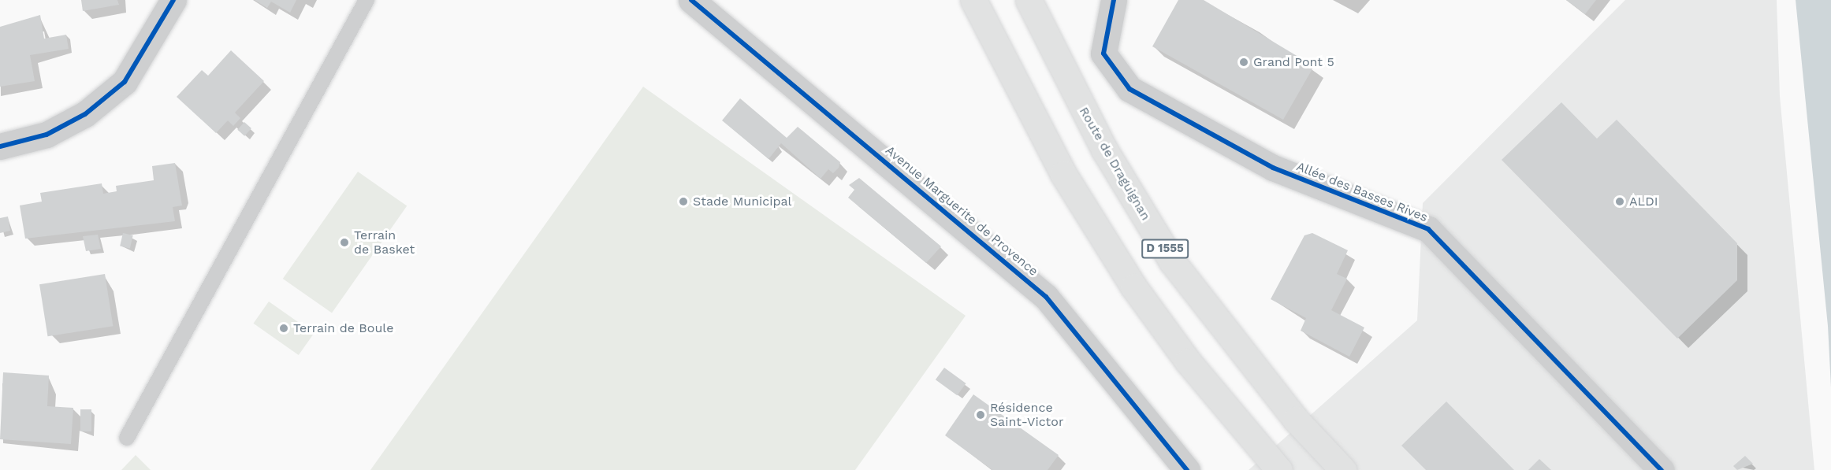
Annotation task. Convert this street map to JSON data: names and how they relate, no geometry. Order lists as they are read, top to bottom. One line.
{"streets":{"main road":["Route de Draguignan","D 1555"],"street":["Allée des Basses Rives","Avenue Marguerite de Provence"]},"places":["Grand Pont 5","Stade Municipal","ALDI","Terrain de Basket","Terrain de Boule","Résidence Saint-Victor"]}
